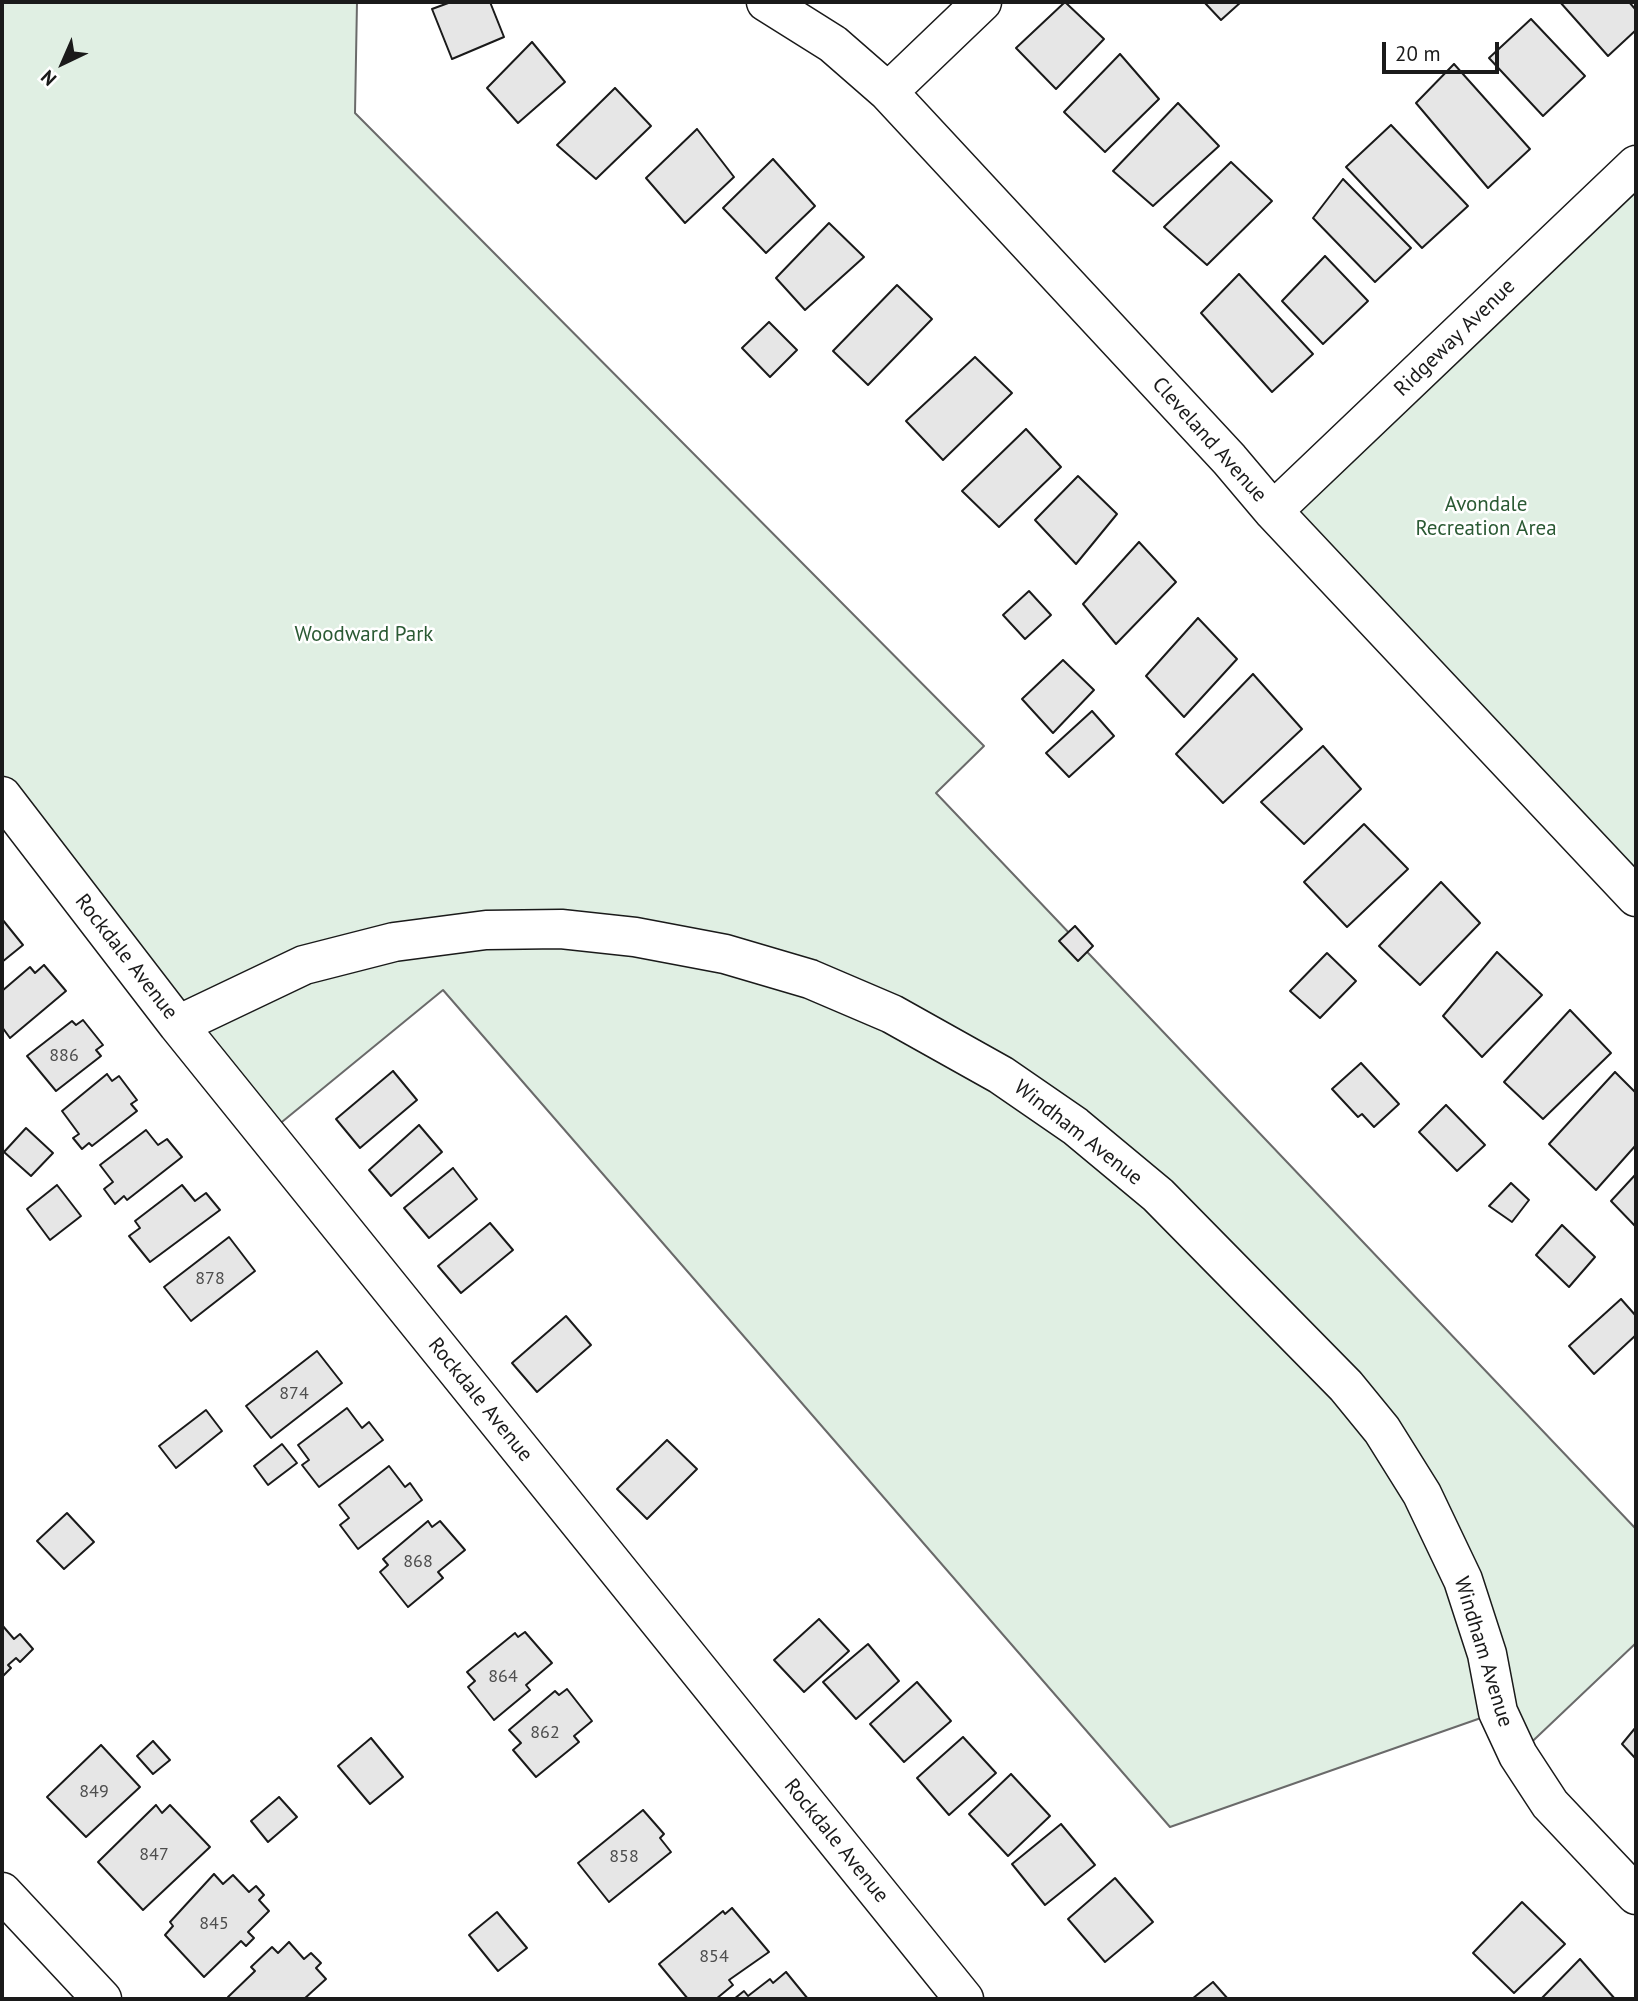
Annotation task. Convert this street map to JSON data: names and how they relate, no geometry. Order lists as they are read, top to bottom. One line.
{"streets":{"street":["Ridgeway Avenue","Cleveland Avenue","Rockdale Avenue","Windham Avenue"]},"crossings":[["Ridgeway Avenue","Cleveland Avenue"],["Rockdale Avenue","Windham Avenue"]],"parks":["Avondale Recreation Area","Woodward Park"],"house_numbers":["886","878","874","868","864","862","849","847","858","845","854"],"scale_bar":"20 m","north":"bottom left"}
